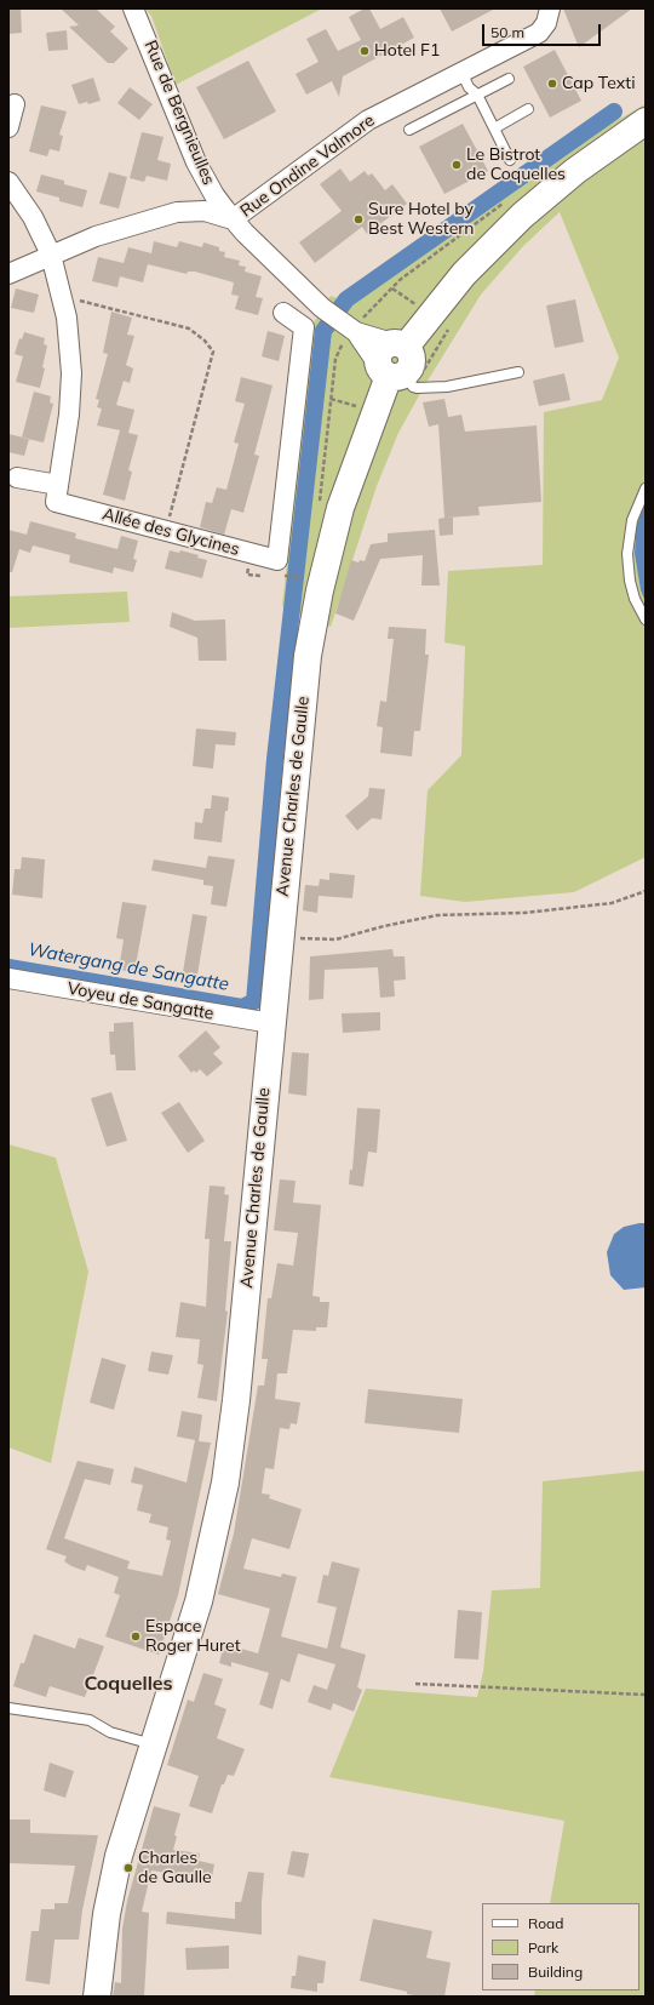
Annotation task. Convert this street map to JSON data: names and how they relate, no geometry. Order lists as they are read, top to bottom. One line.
{"streets":{"main road":["Avenue Charles de Gaulle"],"street":["Rue de Bergnieulles","Rue Ondine Valmore","Allée des Glycines","Voyeu de Sangatte"]},"crossings":[["Rue de Bergnieulles","Rue Ondine Valmore"],["Rue de Bergnieulles","Avenue Charles de Gaulle"],["Avenue Charles de Gaulle","Voyeu de Sangatte"]],"districts":["Coquelles"],"water":["Watergang de Sangatte"],"places":["Hotel F1","Cap Texti","Le Bistrot de Coquelles","Sure Hotel by Best Western","Espace Roger Huret","Charles de Gaulle"],"legend":["Road","Park","Building"],"scale_bar":"50 m"}
